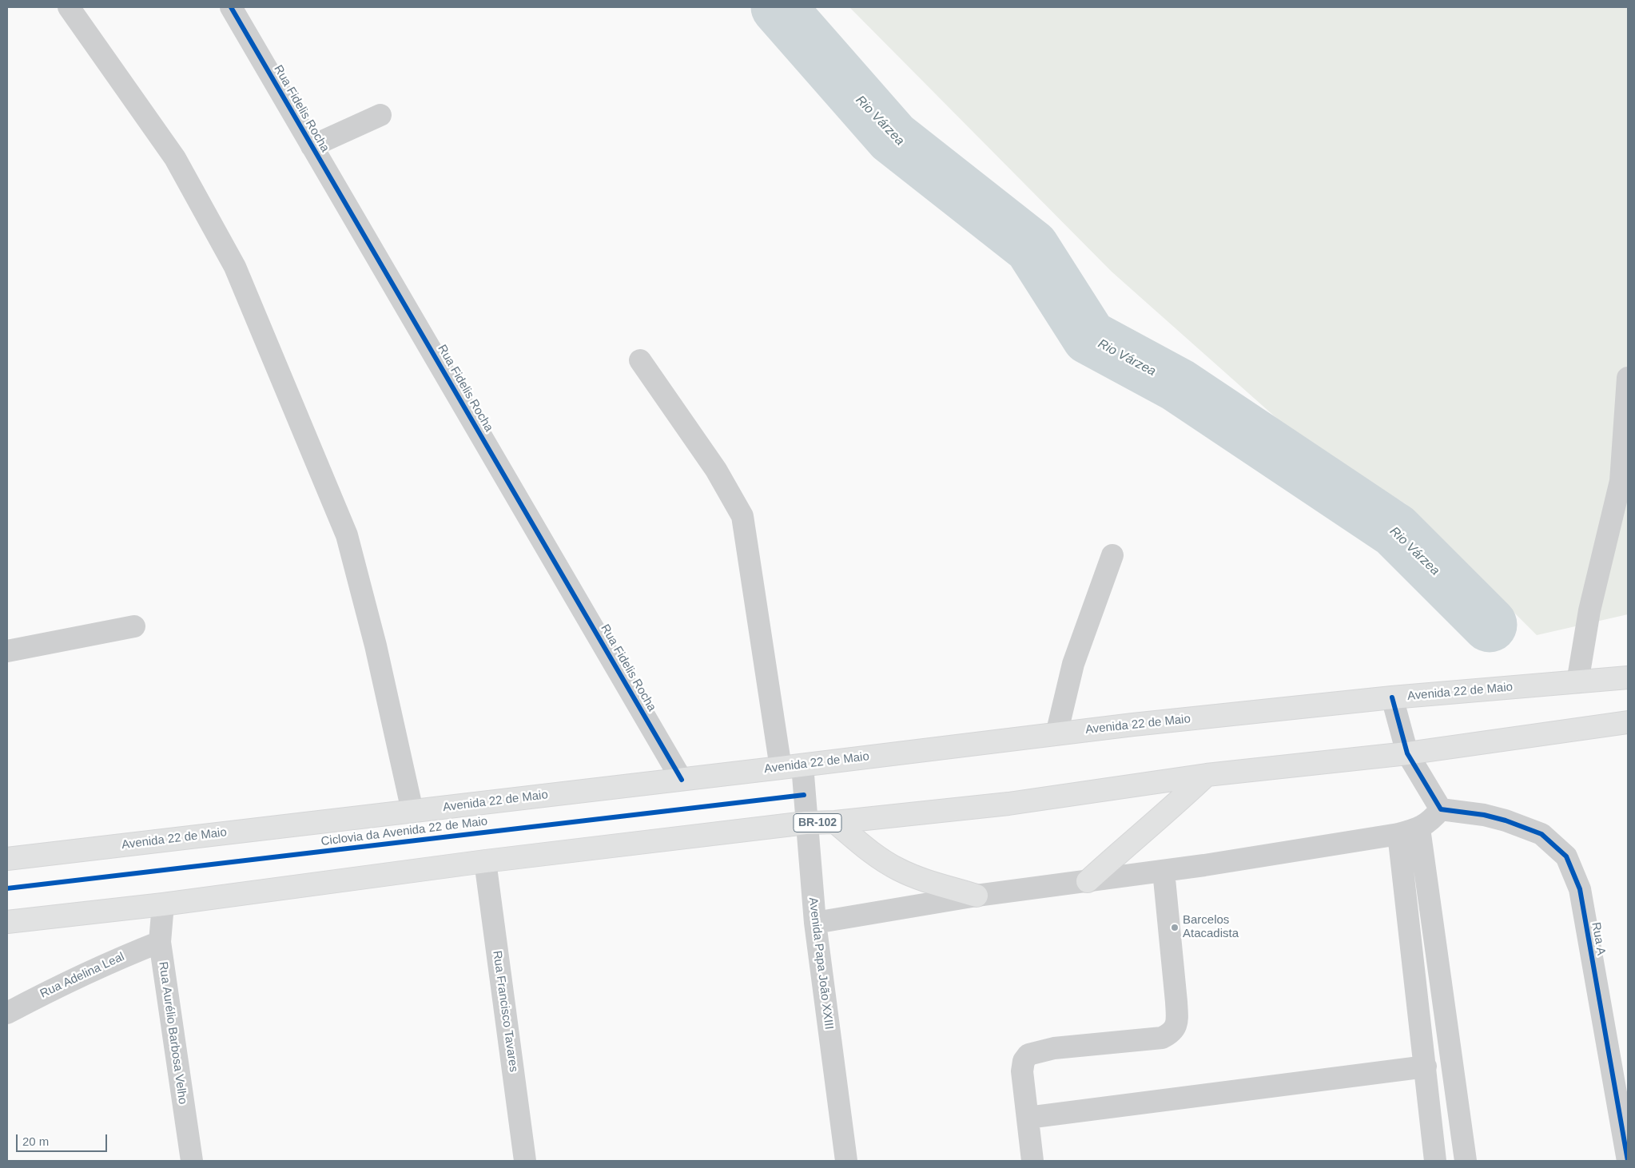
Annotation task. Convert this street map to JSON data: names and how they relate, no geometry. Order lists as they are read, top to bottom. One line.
{"streets":{"main road":["Avenida 22 de Maio","BR-102"],"street":["Rua Fidelis Rocha","Rua A","Avenida Papa João XXIII","Rua Adelina Leal","Rua Francisco Tavares","Rua Aurélio Barbosa Velho"],"cycle path":["Ciclovia da Avenida 22 de Maio"]},"crossings":[["Rua Fidelis Rocha","Avenida 22 de Maio"],["Avenida 22 de Maio","Avenida Papa João XXIII"],["BR-102","Avenida Papa João XXIII"],["BR-102","Rua Francisco Tavares"],["BR-102","Rua Aurélio Barbosa Velho"],["Rua Adelina Leal","Rua Aurélio Barbosa Velho"]],"water":["Rio Várzea"],"places":["Barcelos Atacadista"],"scale_bar":"20 m"}
